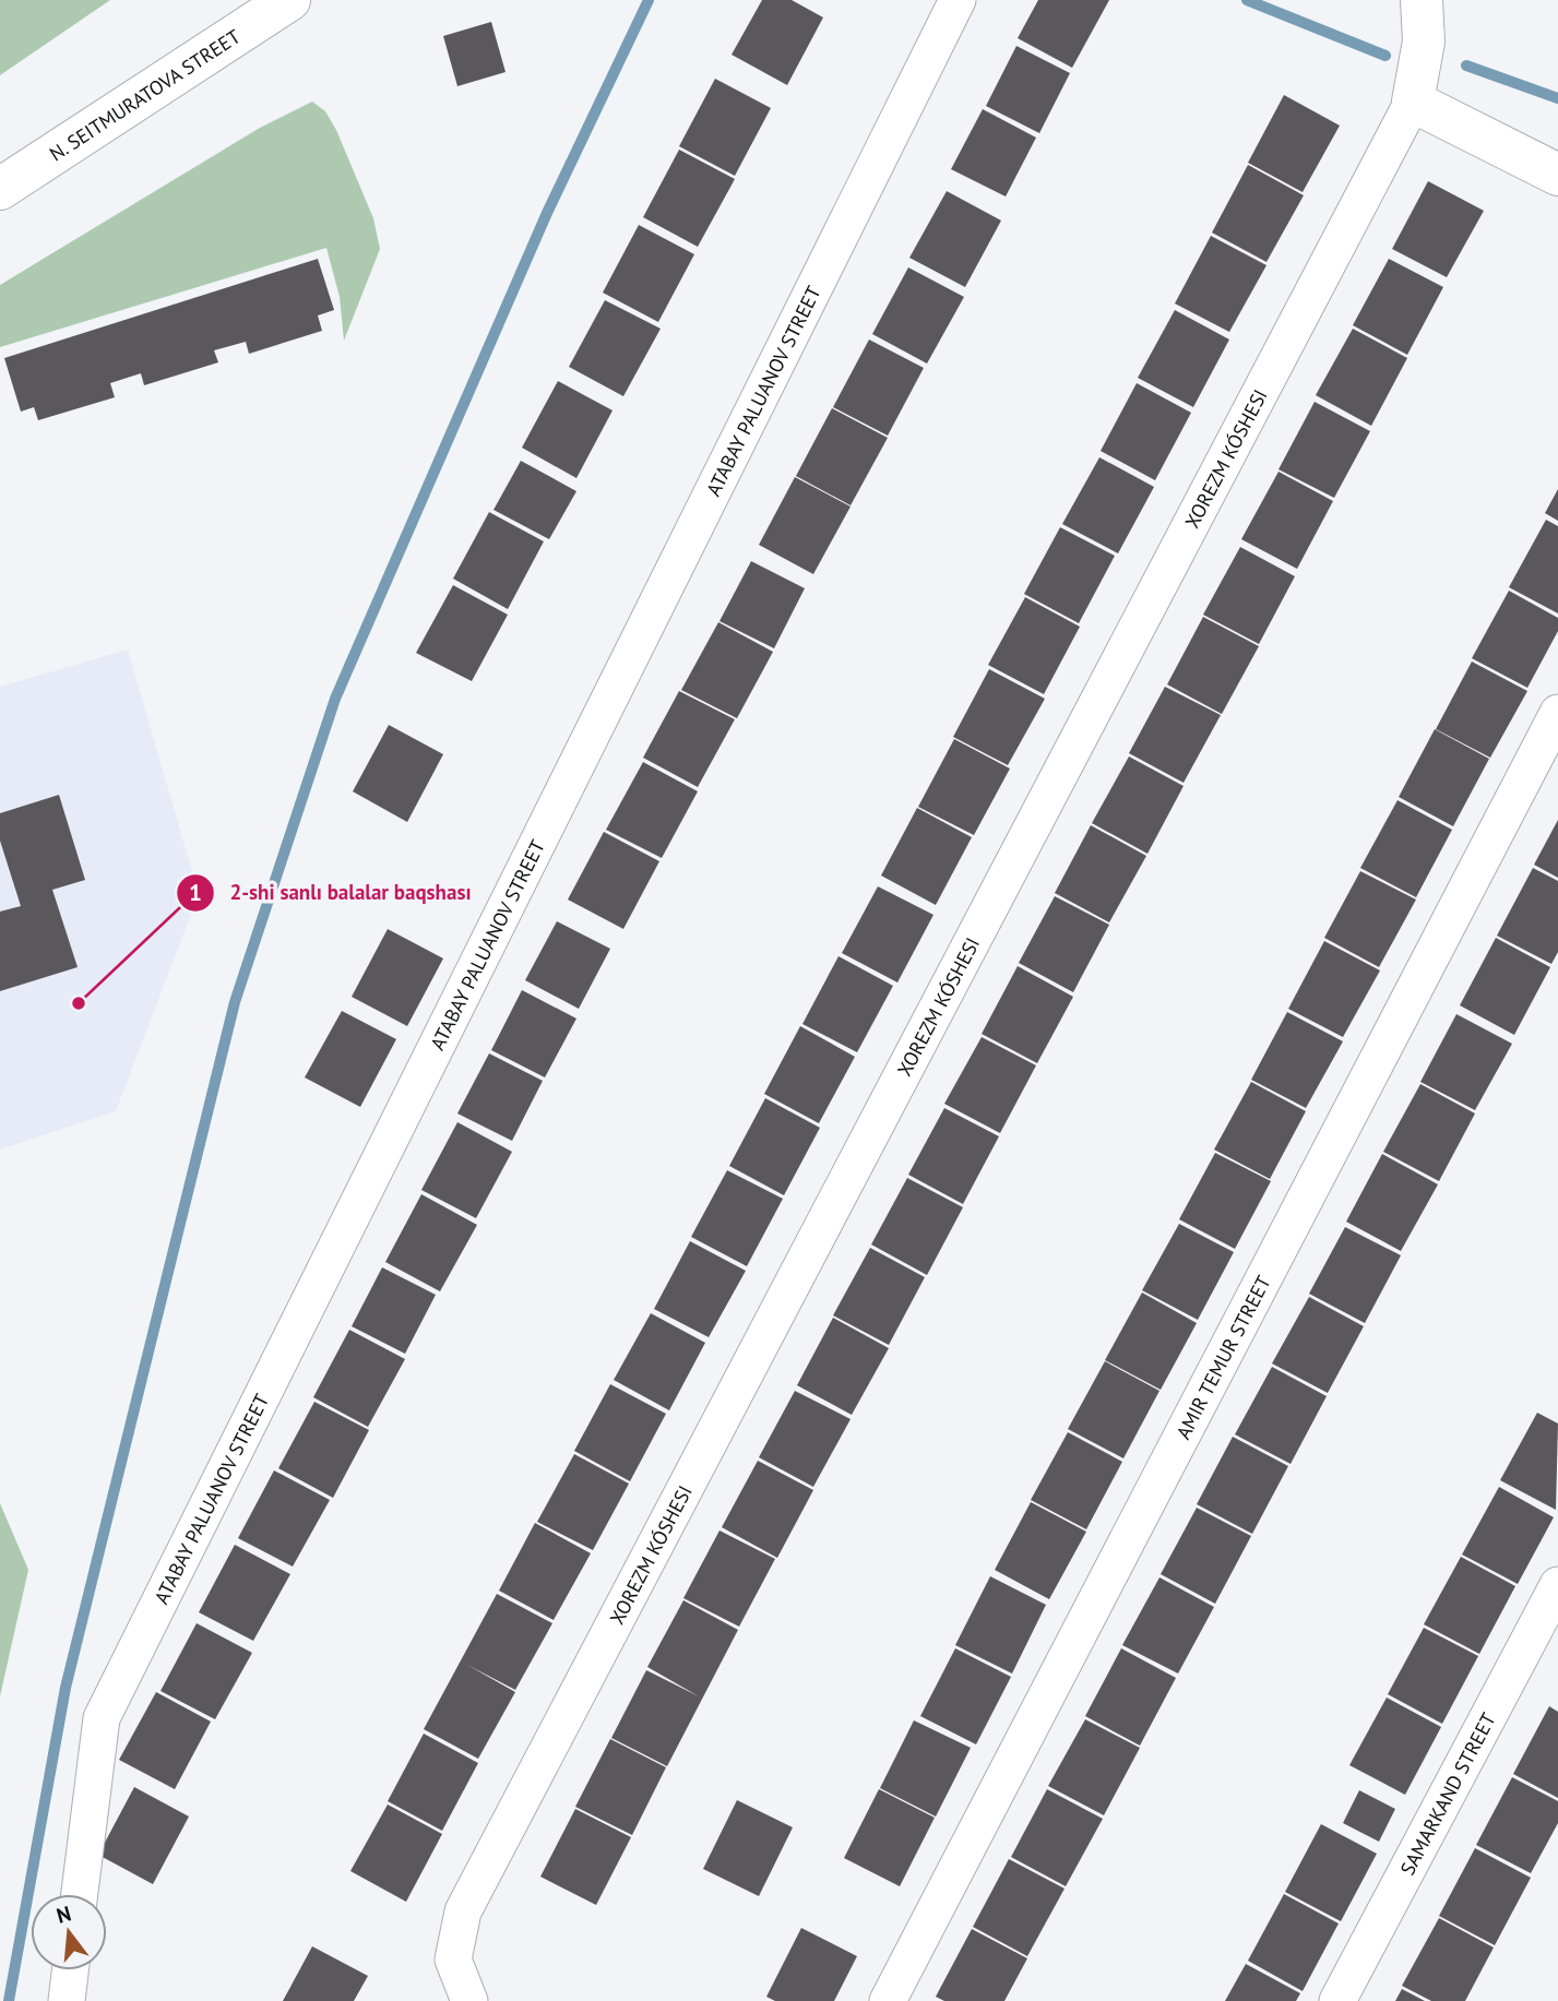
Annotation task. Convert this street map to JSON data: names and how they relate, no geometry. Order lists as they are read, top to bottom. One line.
{"streets":{"street":["N. SEITMURATOVA STREET","ATABAY PALUANOV STREET","XOREZM KÓSHESI","AMIR TEMUR STREET","SAMARKAND STREET"]},"places":["2-shi sanlı balalar baqshası"],"north":"top"}
